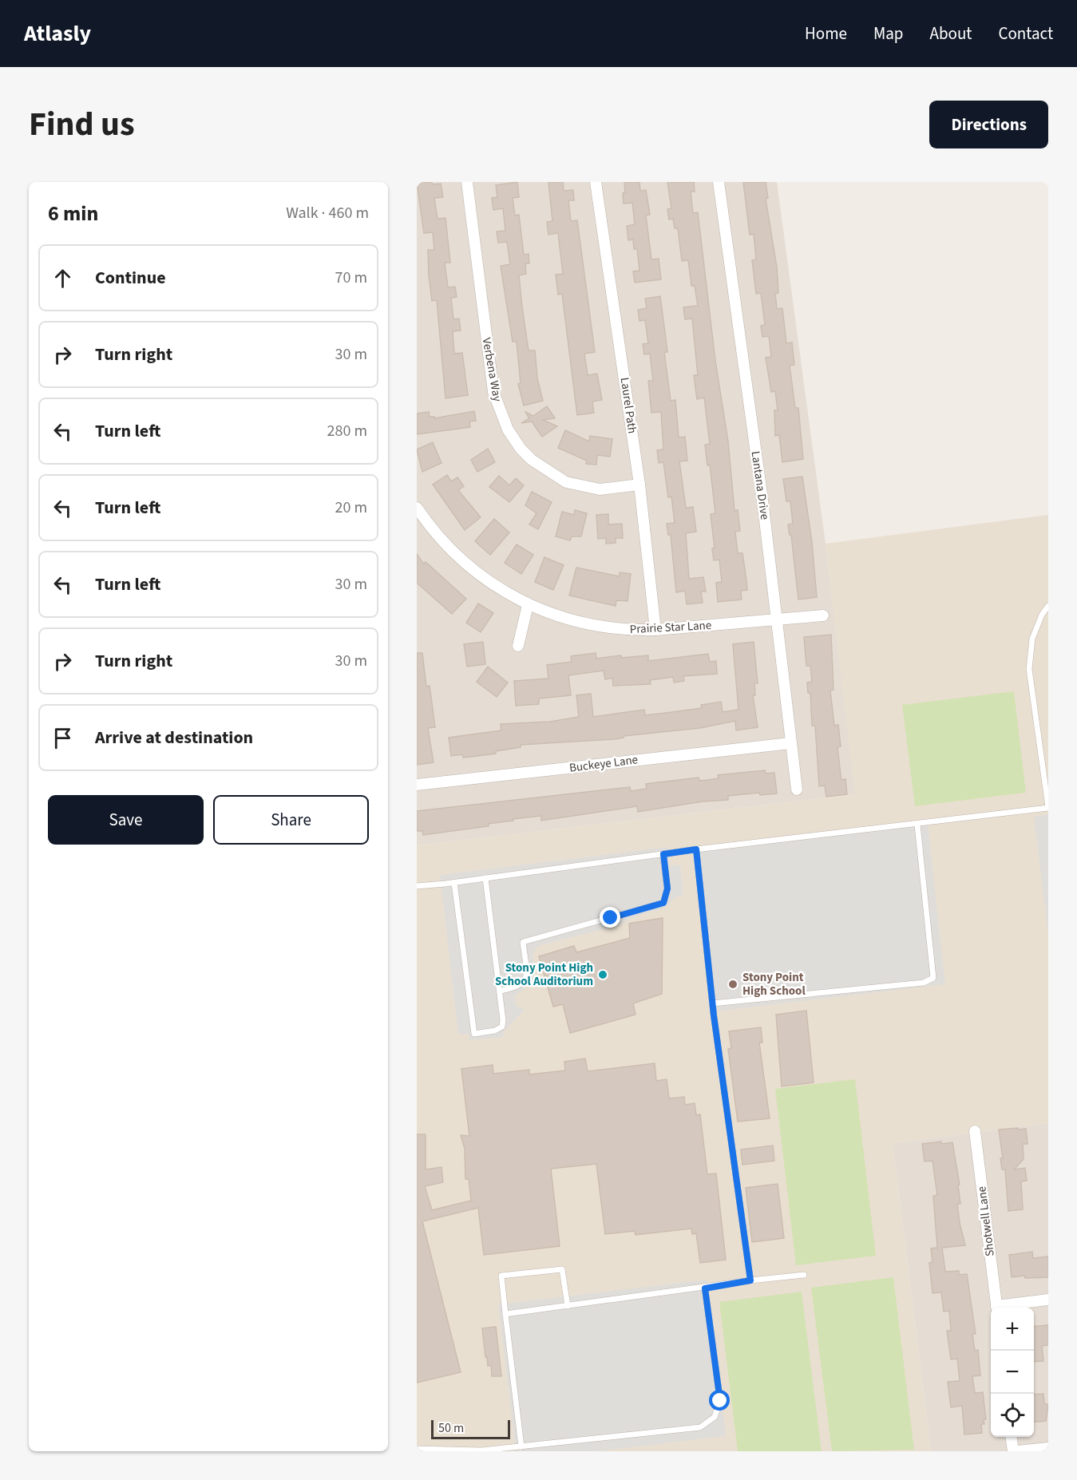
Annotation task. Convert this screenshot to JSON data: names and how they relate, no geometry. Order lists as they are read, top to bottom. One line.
{"streets":{"street":["Verbena Way","Laurel Path","Lantana Drive","Prairie Star Lane","Buckeye Lane","Shotwell Lane"]},"crossings":[["Verbena Way","Laurel Path"],["Laurel Path","Prairie Star Lane"],["Lantana Drive","Prairie Star Lane"],["Lantana Drive","Buckeye Lane"]],"places":["Stony Point High School Auditorium","Stony Point High School"],"scale_bar":"50 m","page":{"header":"Atlasly","nav":["Home","Map","About","Contact"],"title":"Find us","buttons":["Directions",["Save","Share"]],"heading":["6 min","Walk · 460 m"],"list":[["Continue","70 m"],["Turn right","30 m"],["Turn left","280 m"],["Turn left","20 m"],["Turn left","30 m"],["Turn right","30 m"],"Arrive at destination"],"map_buttons":["+","−"],"scale":"50 m"}}
